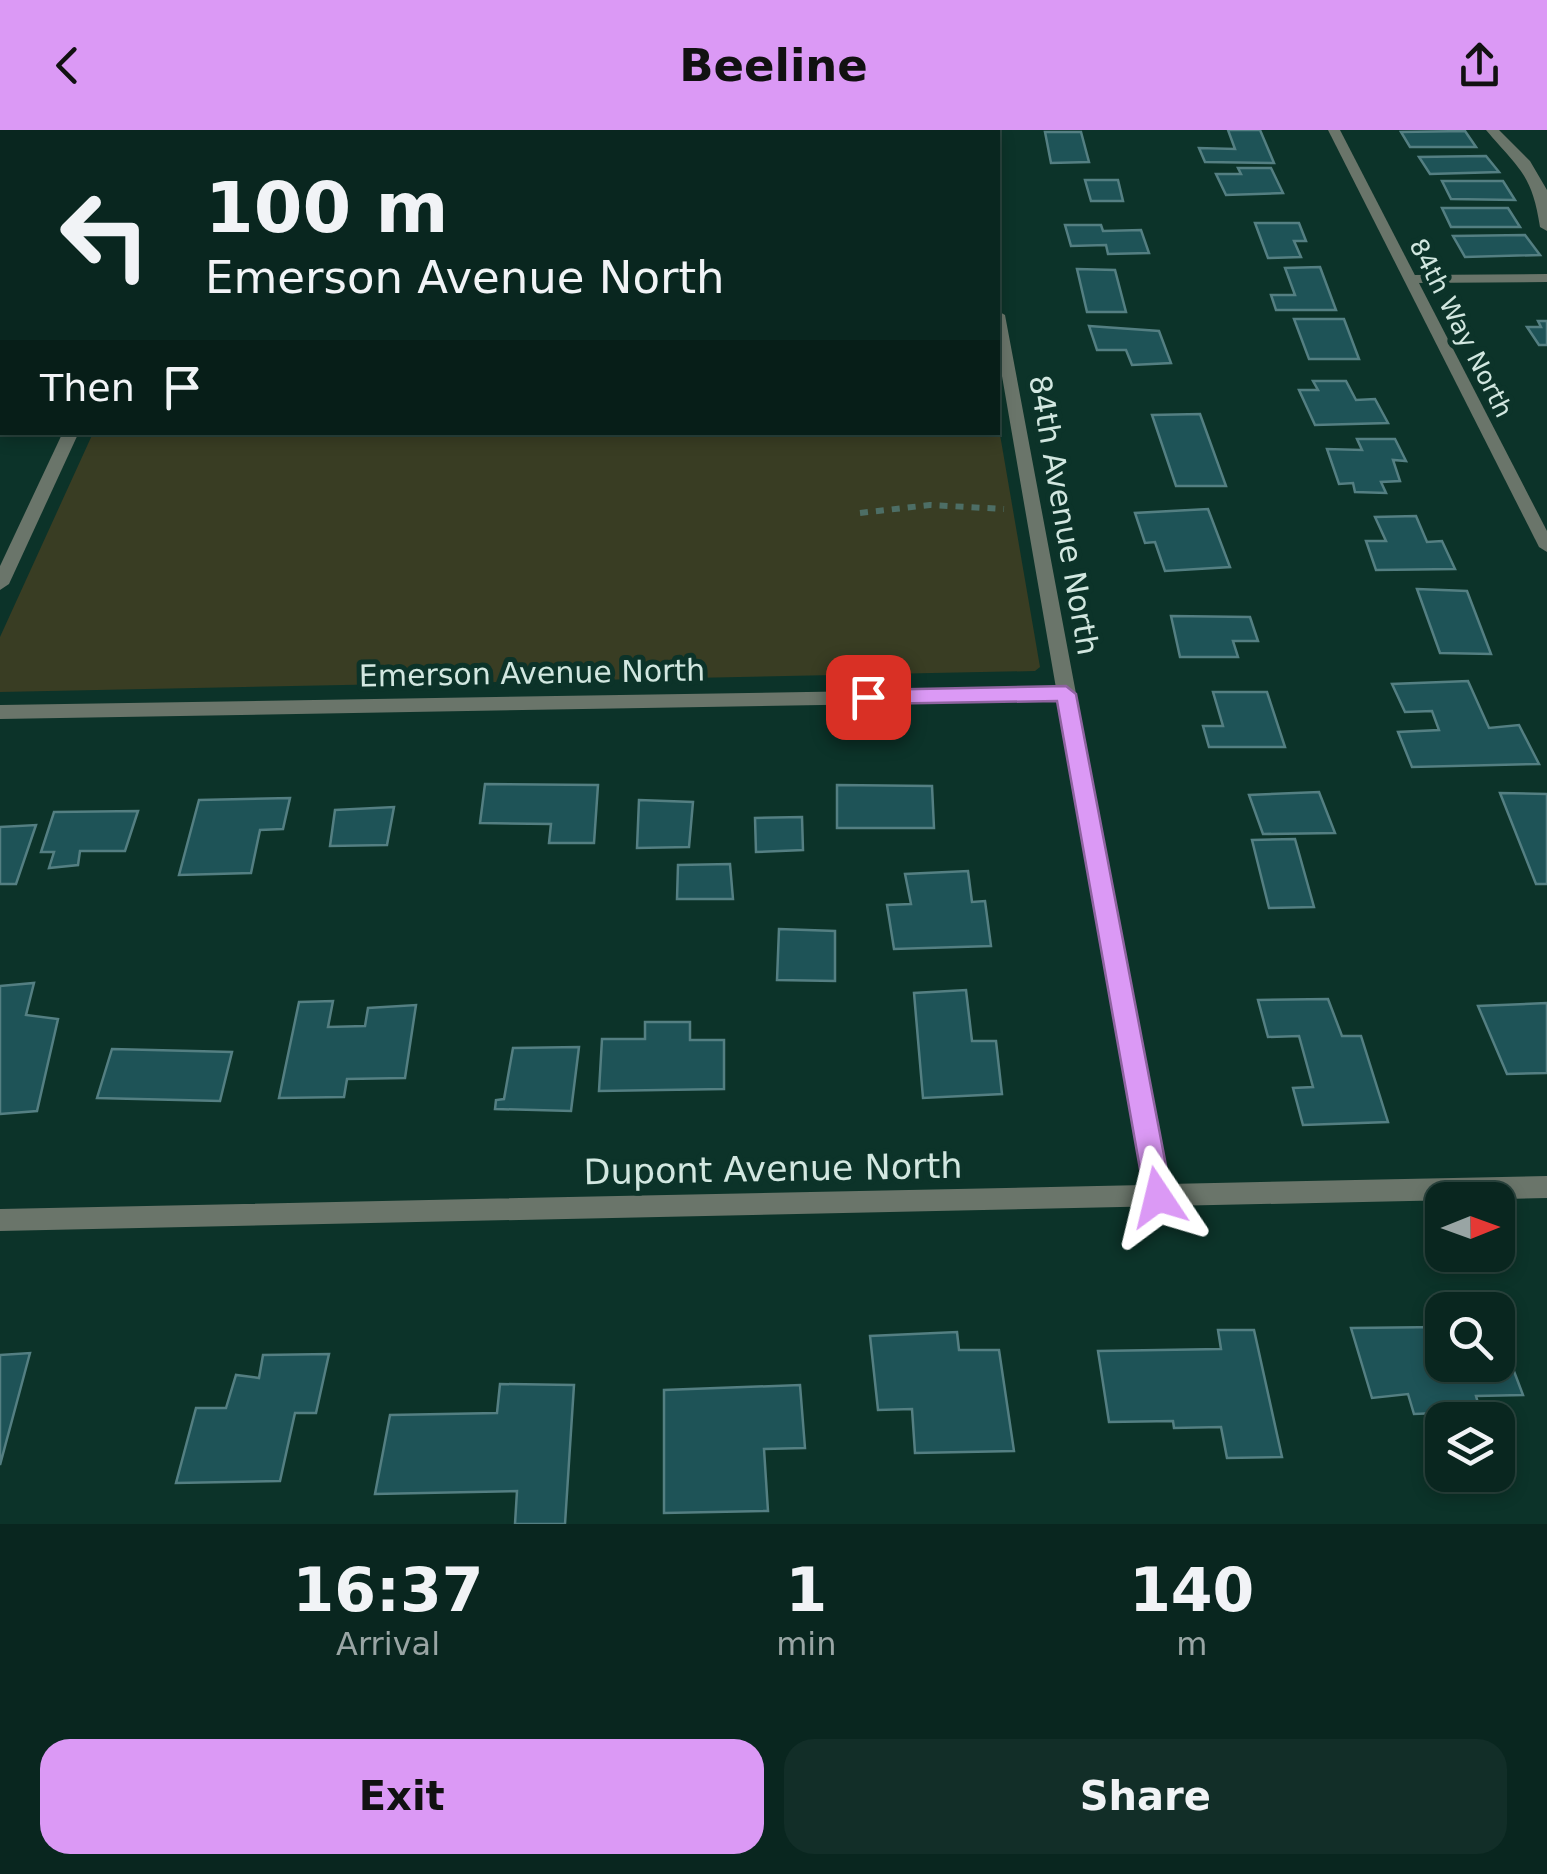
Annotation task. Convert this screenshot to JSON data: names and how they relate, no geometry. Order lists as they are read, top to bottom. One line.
{"streets":{"street":["84th Way North","84th Avenue North","Emerson Avenue North","Dupont Avenue North"]},"crossings":[["84th Avenue North","Emerson Avenue North"],["84th Avenue North","Dupont Avenue North"]],"north":"right","page":{"header":"Beeline","turn":["100 m","Emerson Avenue North"],"then":"Then","eta":["16:37","Arrival","1","min","140","m"],"buttons":["Exit","Share"]}}
